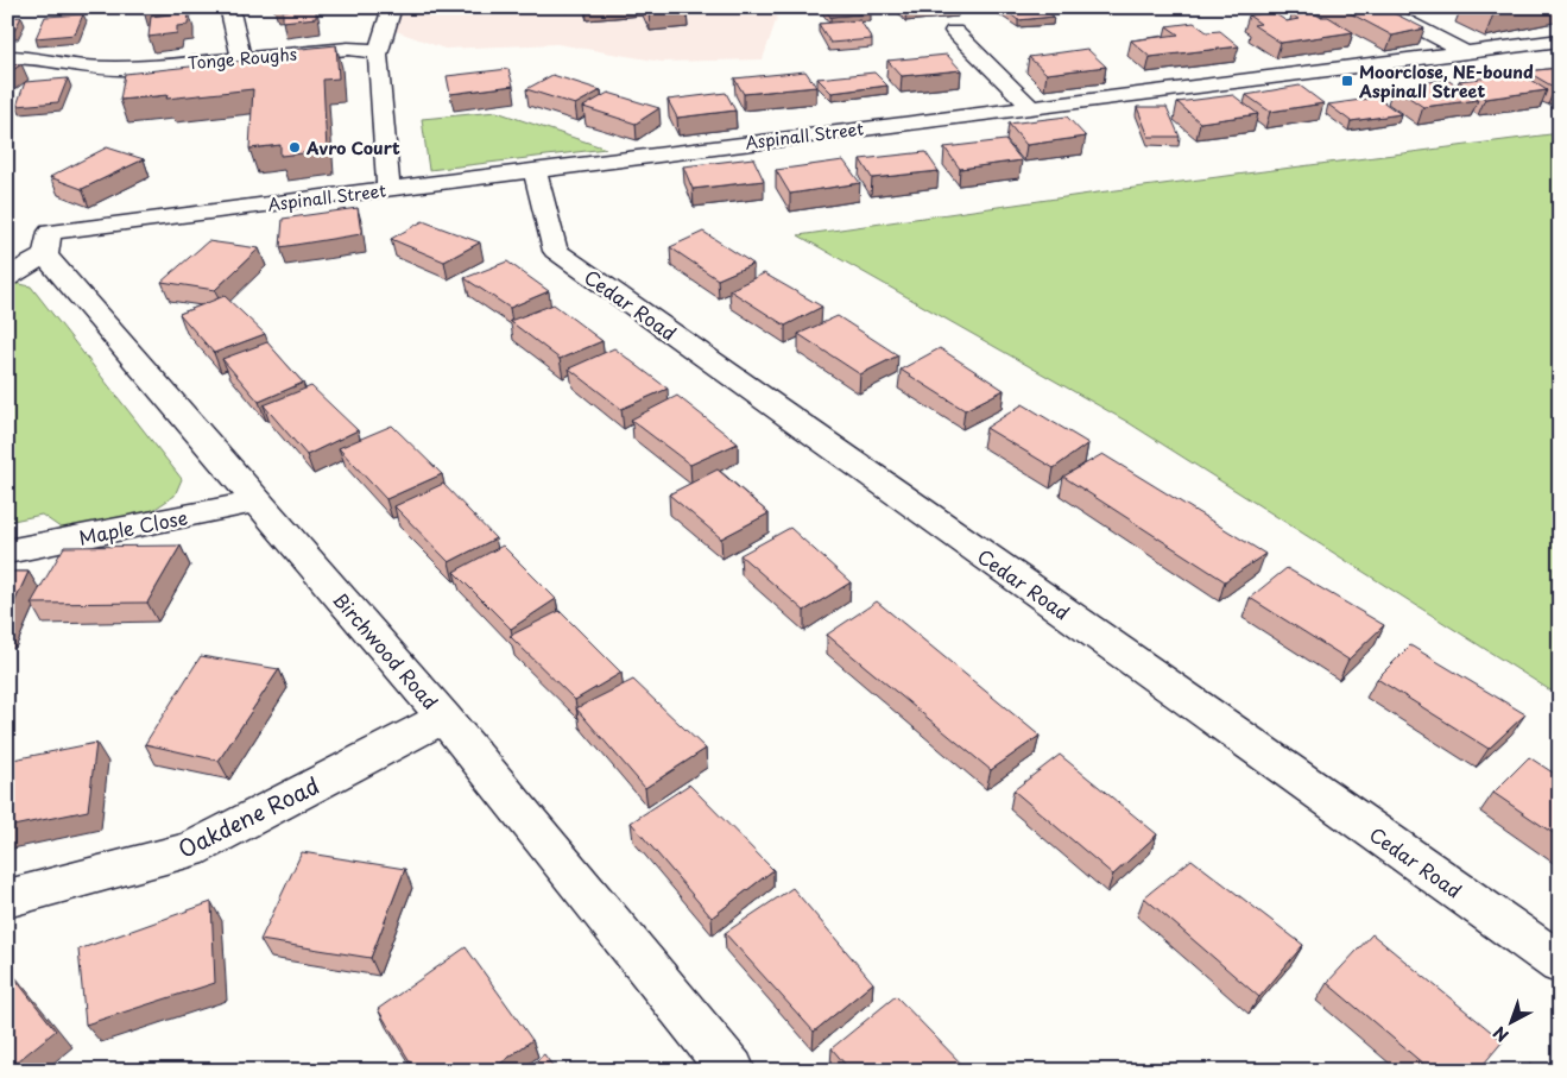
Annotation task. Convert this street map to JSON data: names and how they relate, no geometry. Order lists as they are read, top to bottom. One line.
{"streets":{"street":["Tonge Roughs","Aspinall Street","Cedar Road","Maple Close","Birchwood Road","Oakdene Road"]},"crossings":[["Aspinall Street","Cedar Road"],["Aspinall Street","Birchwood Road"],["Maple Close","Birchwood Road"],["Birchwood Road","Oakdene Road"]],"places":{"transit":["Moorclose, NE-bound Aspinall Street"],"other":["Avro Court"]},"north":"bottom left"}
